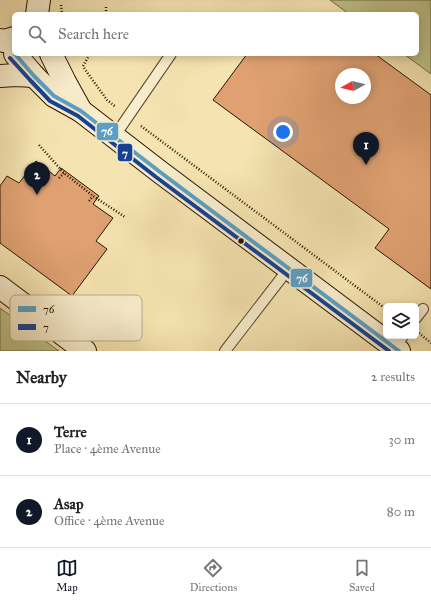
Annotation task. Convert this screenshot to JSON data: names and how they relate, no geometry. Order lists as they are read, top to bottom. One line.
{"lines":["transit line 76","transit line 7"],"legend":["76","7"],"north":"left","page":{"search":"Search here","pins":["1","2"],"heading":["Nearby","2 results"],"list":[{"mark":"1","name":"Terre","note":"Place · 4ème Avenue","value":"30 m"},{"mark":"2","name":"Asap","note":"Office · 4ème Avenue","value":"80 m"}],"nav":["Map","Directions","Saved"]}}
